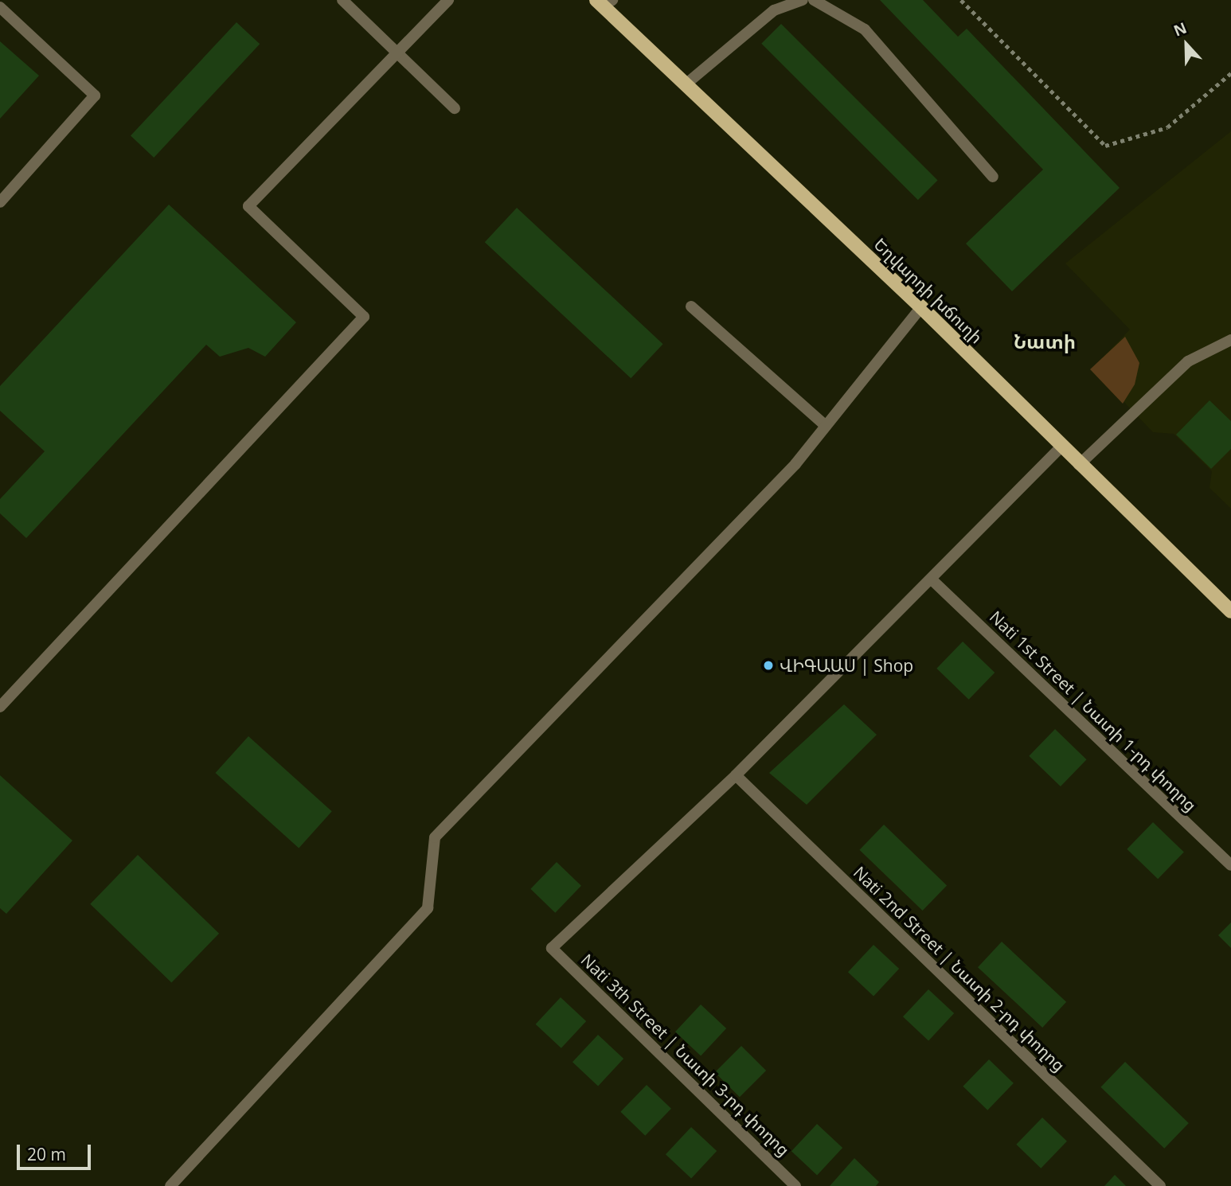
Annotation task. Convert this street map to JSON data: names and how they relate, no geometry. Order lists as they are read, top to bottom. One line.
{"streets":{"main road":["Եղվարդի խճուղի"],"street":["Nati 1st Street | Նատի 1-րդ փողոց","Nati 2nd Street | Նատի 2-րդ փողոց","Nati 3th Street | Նատի 3-րդ փողոց"]},"crossings":[["Nati 2nd Street | Նատի 2-րդ փողոց","Nati 3th Street | Նատի 3-րդ փողոց"]],"districts":["Նատի"],"places":["ՎԻԳԱԱՍ | Shop"],"scale_bar":"20 m","north":"top"}
